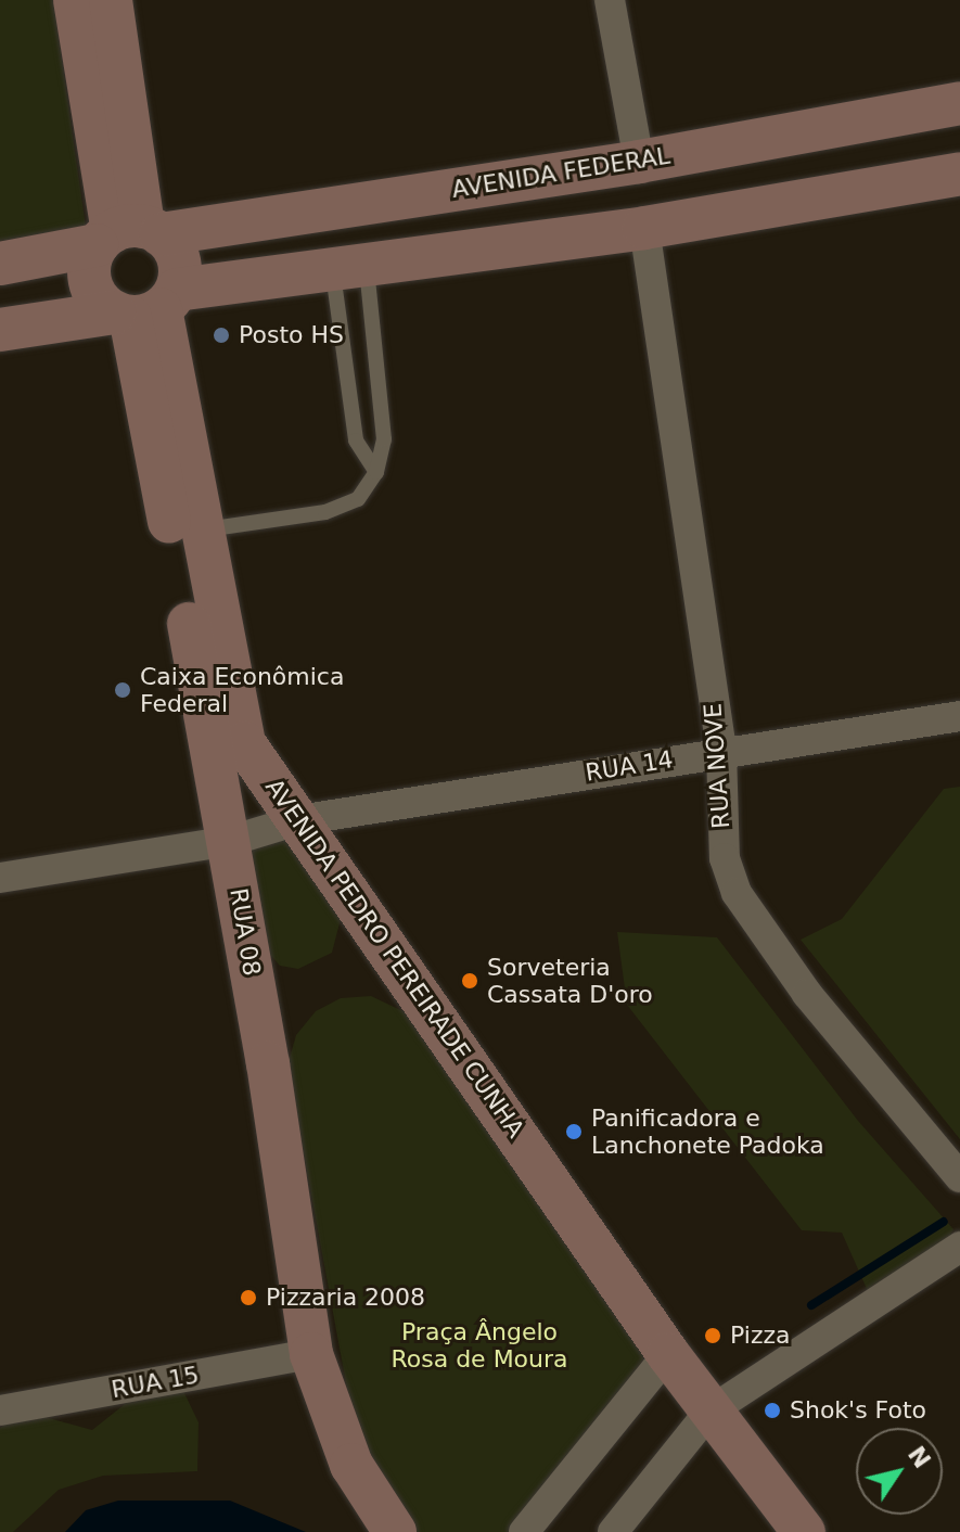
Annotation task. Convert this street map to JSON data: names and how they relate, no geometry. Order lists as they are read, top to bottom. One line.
{"streets":{"street":["AVENIDA FEDERAL","RUA 14","RUA NOVE","RUA 08","AVENIDA PEDRO PEREIRADE CUNHA","RUA 15"]},"crossings":[["RUA 14","RUA NOVE"],["RUA 14","RUA 08"],["RUA 14","AVENIDA PEDRO PEREIRADE CUNHA"],["RUA 08","AVENIDA PEDRO PEREIRADE CUNHA"],["RUA 08","RUA 15"]],"parks":["Praça Ângelo Rosa de Moura"],"places":["Posto HS","Caixa Econômica Federal","Sorveteria Cassata D'oro","Panificadora e Lanchonete Padoka","Pizzaria 2008","Pizza","Shok's Foto"],"north":"top right"}
